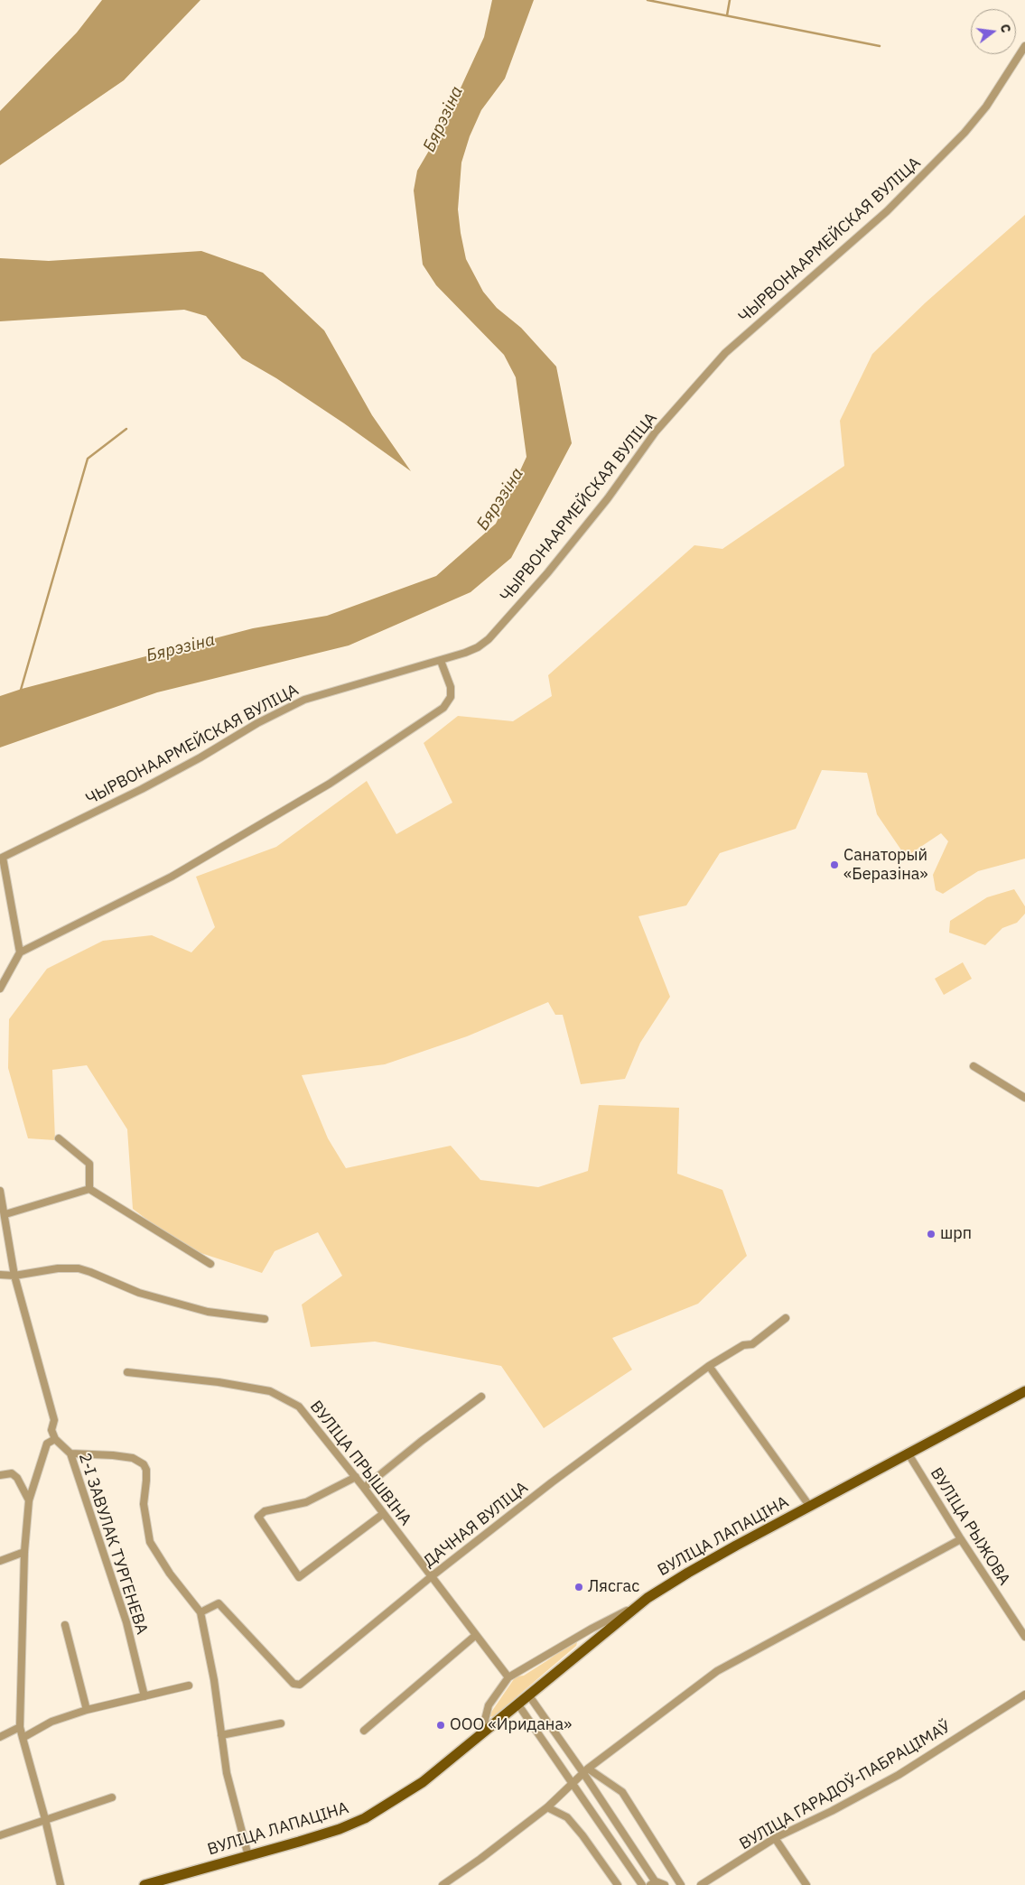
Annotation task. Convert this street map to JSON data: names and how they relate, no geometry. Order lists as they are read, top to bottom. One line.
{"streets":{"main road":["ВУЛІЦА ЛАПАЦІНА"],"street":["ЧЫРВОНААРМЕЙСКАЯ ВУЛІЦА","ВУЛІЦА ПРЫШВІНА","ДАЧНАЯ ВУЛІЦА","ВУЛІЦА РЫЖОВА","2-І ЗАВУЛАК ТУРГЕНЕВА","ВУЛІЦА ГАРАДОЎ-ПАБРАЦІМАЎ"]},"crossings":[["ВУЛІЦА ПРЫШВІНА","ДАЧНАЯ ВУЛІЦА"],["ВУЛІЦА РЫЖОВА","ВУЛІЦА ЛАПАЦІНА"]],"water":["Бярэзіна"],"places":["Санаторый «Беразіна»","шрп","Лясгас","ООО «Иридана»"],"north":"right"}
